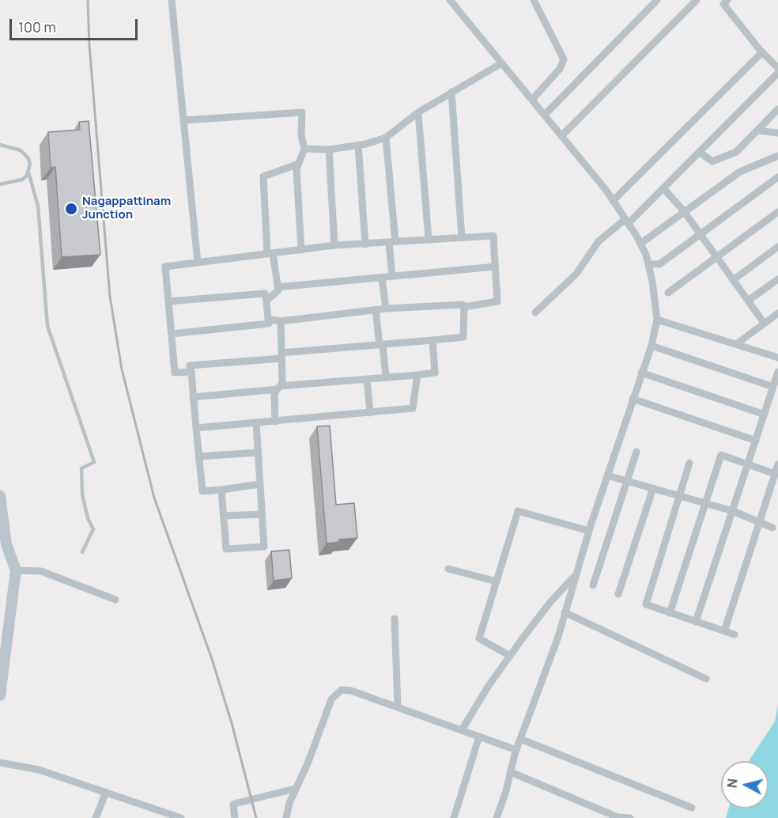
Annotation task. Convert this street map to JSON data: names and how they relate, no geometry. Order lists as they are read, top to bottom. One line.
{"places":["Nagappattinam Junction"],"scale_bar":"100 m","north":"left"}
